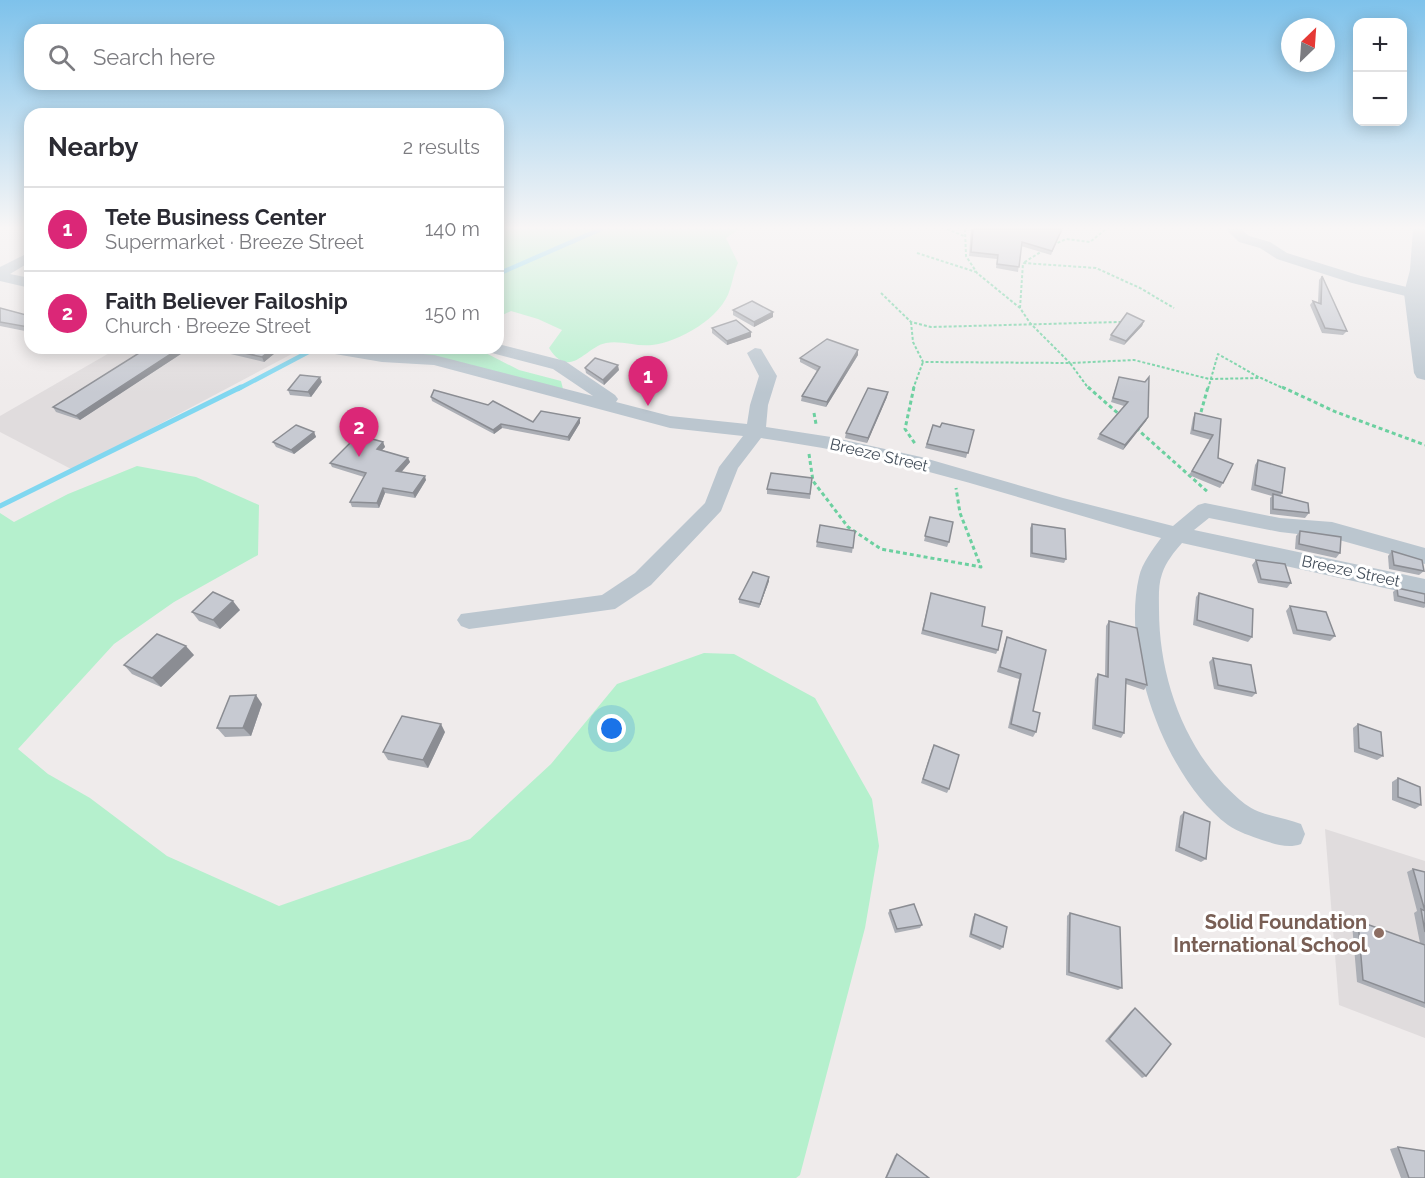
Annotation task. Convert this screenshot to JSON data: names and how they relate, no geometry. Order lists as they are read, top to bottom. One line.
{"streets":{"street":["Breeze Street"]},"places":["Solid Foundation International School"],"north":"top right","page":{"map_buttons":["+","−"],"search":"Search here","heading":["Nearby","2 results"],"list":[{"mark":"1","name":"Tete Business Center","note":"Supermarket · Breeze Street","value":"140 m"},{"mark":"2","name":"Faith Believer Failoship","note":"Church · Breeze Street","value":"150 m"}],"pins":["1","2"]}}
